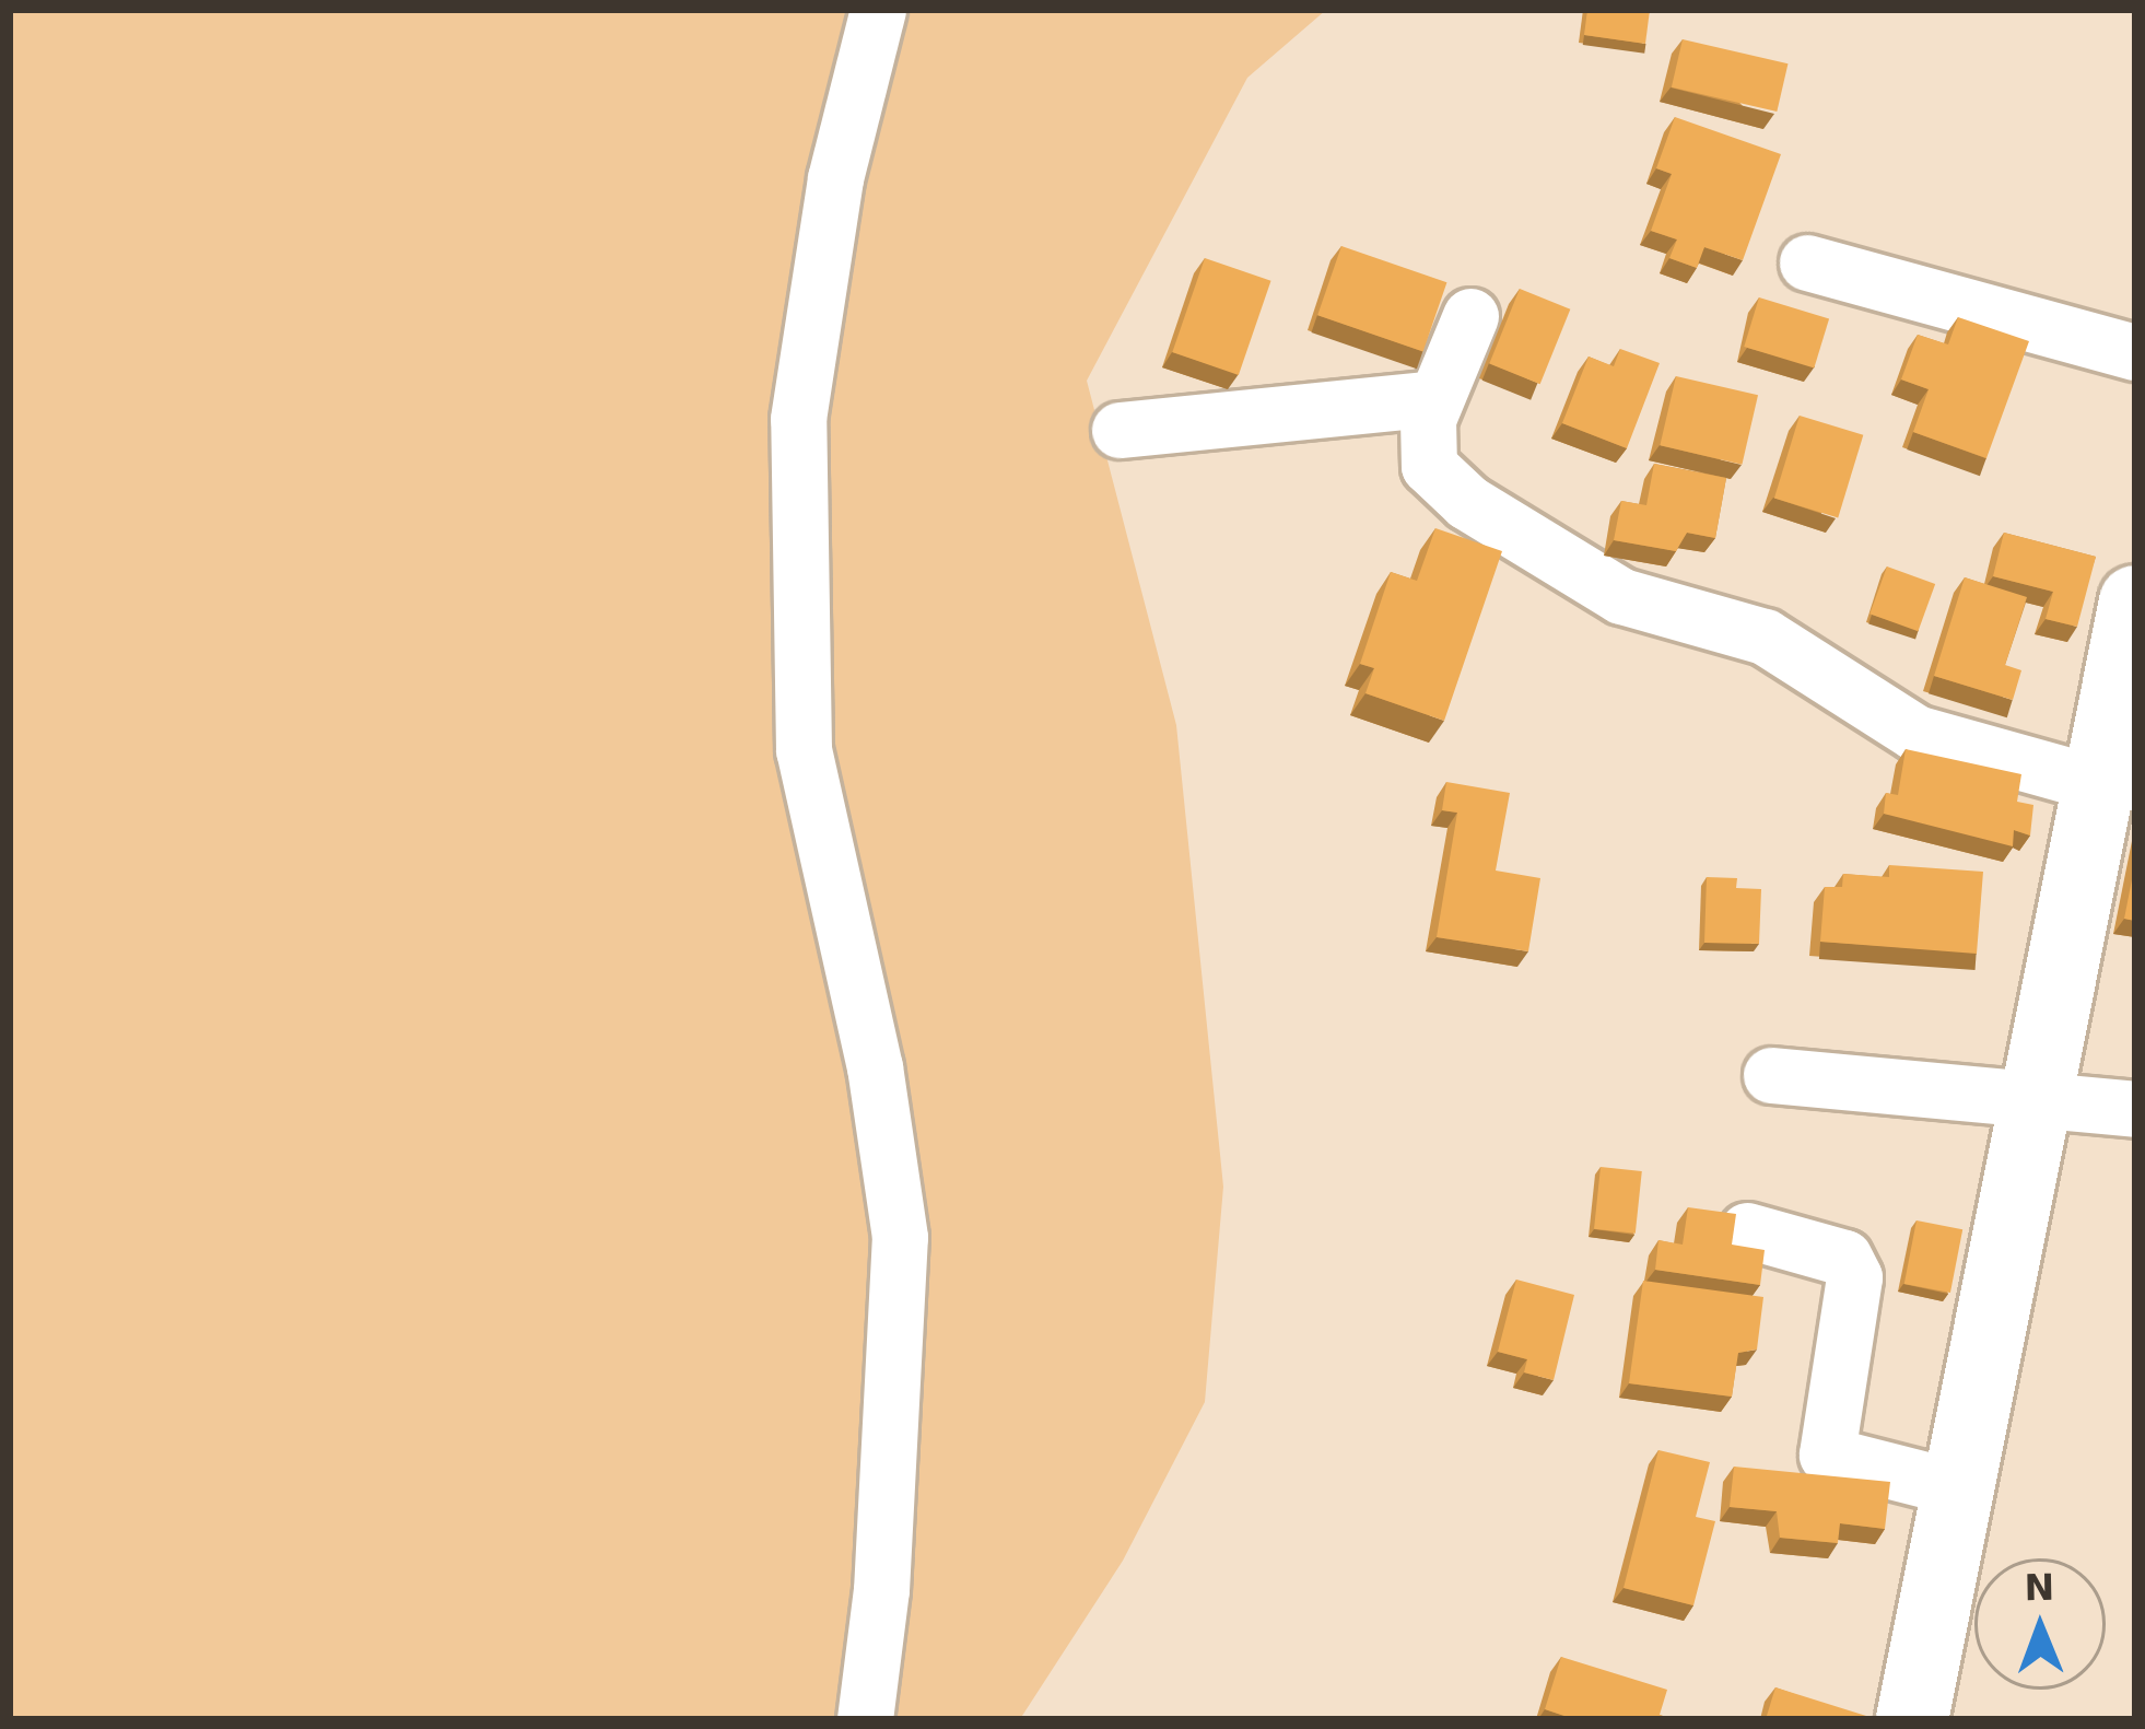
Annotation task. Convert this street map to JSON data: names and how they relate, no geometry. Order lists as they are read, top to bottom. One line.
{"north":"top"}
